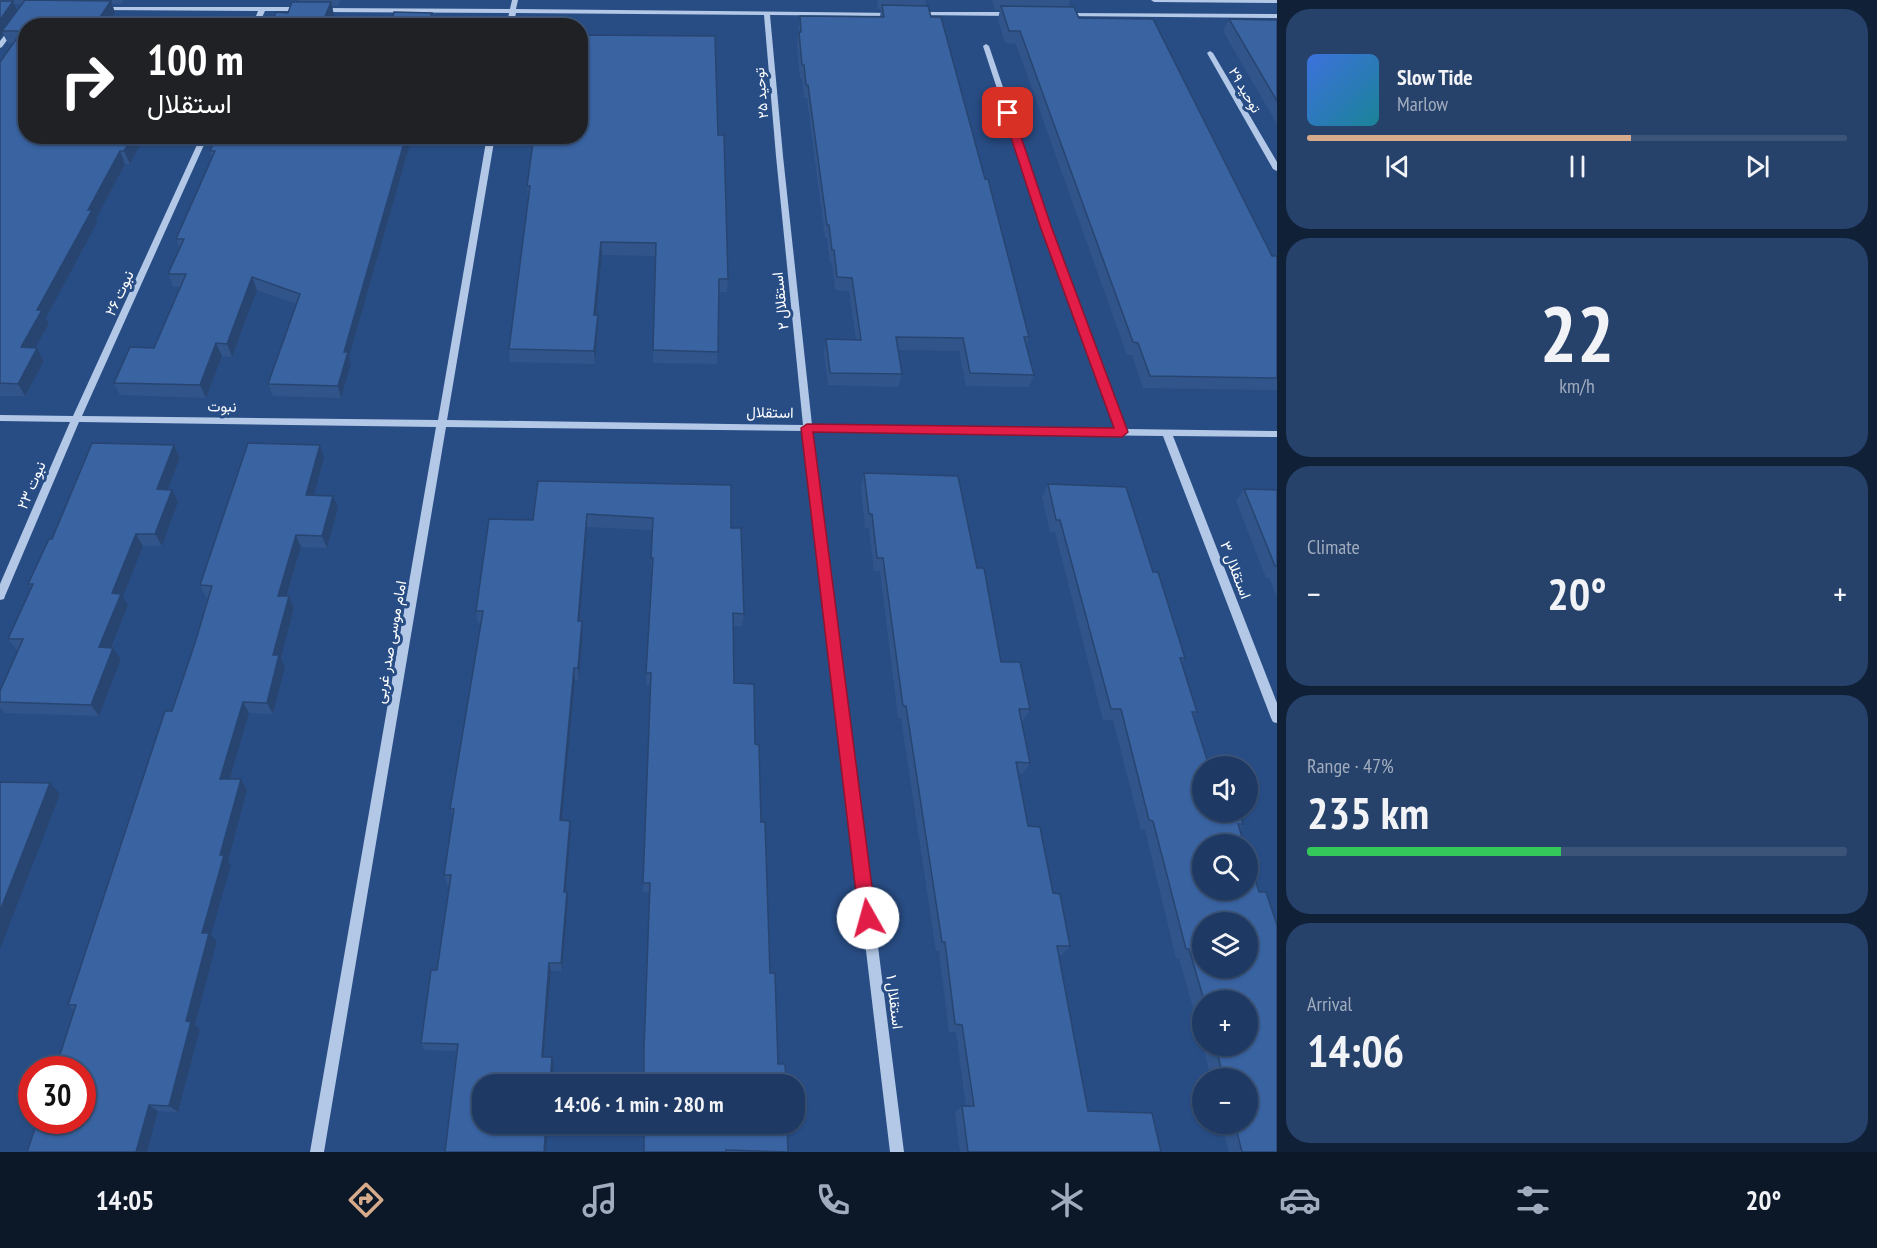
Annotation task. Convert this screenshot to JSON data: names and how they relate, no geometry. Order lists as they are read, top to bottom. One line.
{"streets":{"street":["توحید ۲۹","توحید ۲۵","نبوت ۲۶","استقلال ۲","نبوت","استقلال","نبوت ۲۳","استقلال ۳","امام موسی صدر غربی","استقلال ۱"]},"crossings":[["توحید ۲۵","استقلال ۲"],["نبوت ۲۶","نبوت"],["نبوت ۲۶","نبوت ۲۳"],["استقلال ۲","استقلال"],["استقلال ۲","استقلال ۱"],["نبوت","استقلال"],["نبوت","نبوت ۲۳"],["نبوت","امام موسی صدر غربی"],["استقلال","استقلال ۳"],["استقلال","امام موسی صدر غربی"],["استقلال","استقلال ۱"]],"page":{"turn":["100 m","استقلال"],"song":["Slow Tide","Marlow"],"tile":[["22","km/h"],"Climate",["Range · 47%","235 km"],["Arrival","14:06"]],"heat":["−","20°","+"],"map_buttons":["+","−"],"limit":"30","trip":"14:06 · 1 min · 280 m","tabs":["14:05","20°"]}}
